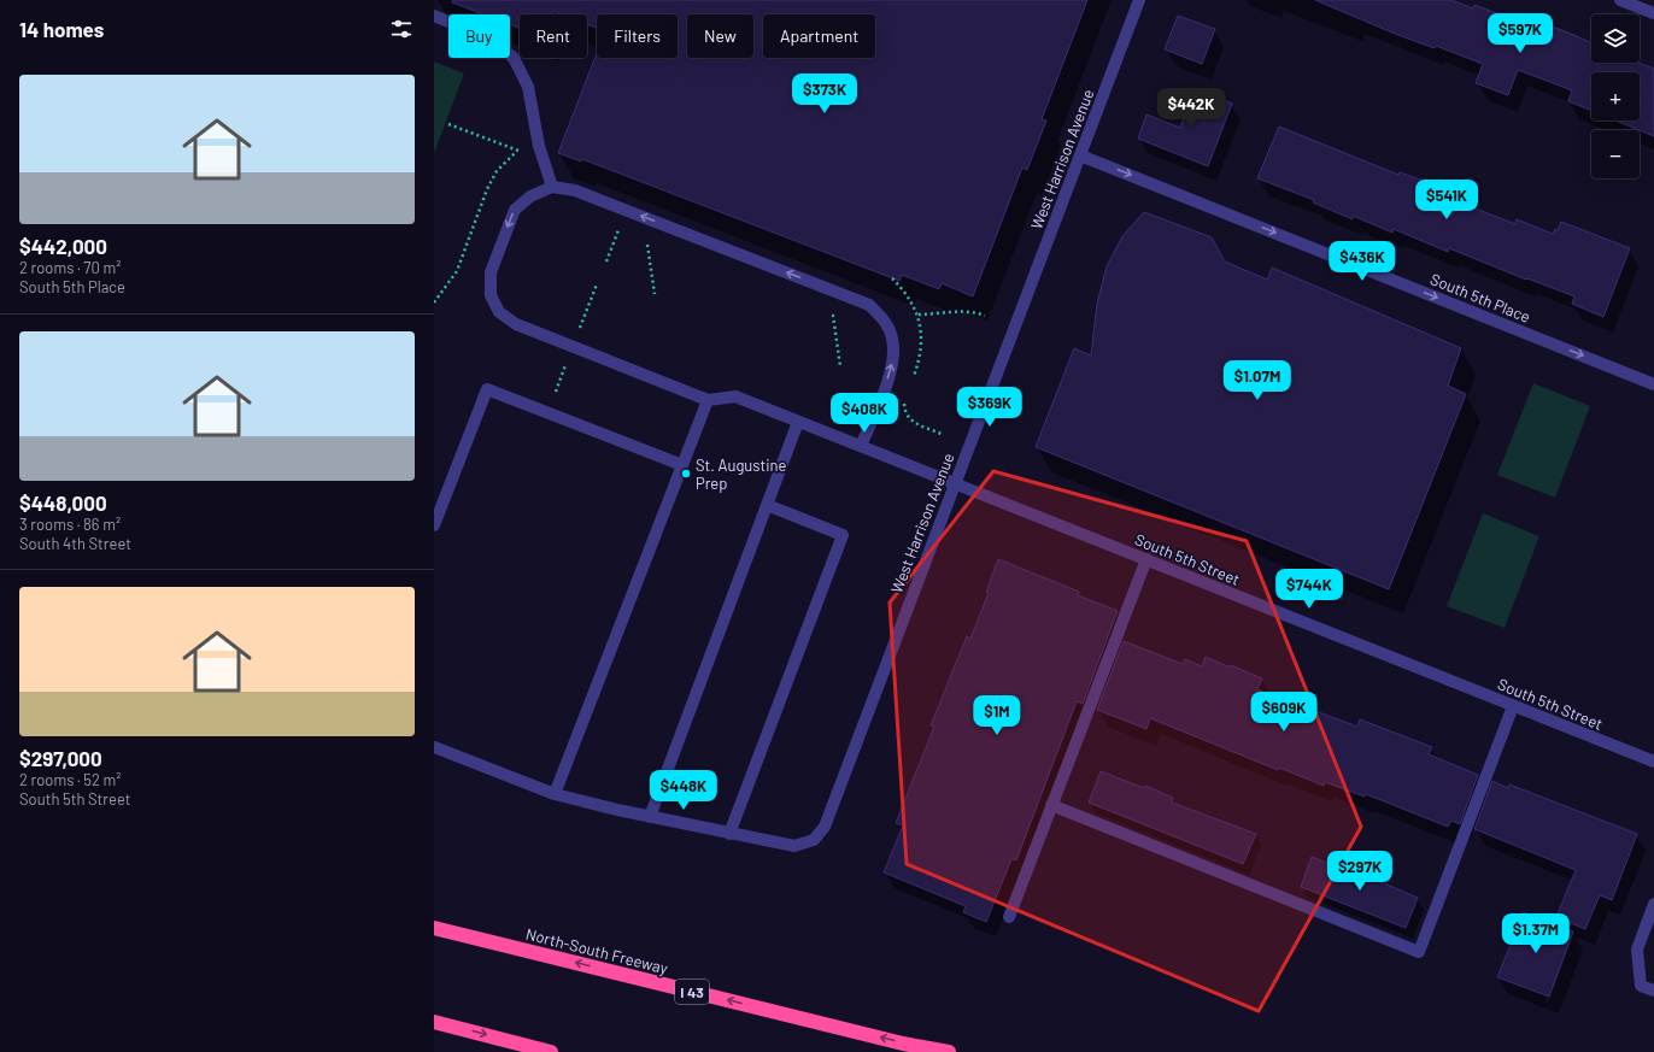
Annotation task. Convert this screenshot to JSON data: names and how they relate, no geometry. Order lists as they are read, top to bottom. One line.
{"streets":{"highway":["North-South Freeway","I 43"],"street":["West Harrison Avenue","South 5th Place","South 5th Street"]},"crossings":[["West Harrison Avenue","South 5th Place"],["West Harrison Avenue","South 5th Street"]],"one_way":["South 5th Place","North-South Freeway"],"places":["St. Augustine Prep"],"page":{"heading":"14 homes","price":["$597K","$373K","$442K","$541K","$436K","$1.07M","$369K","$408K","$744K","$609K","$1M","$448K","$297K","$1.37M"],"map_buttons":["+","−"],"chip":["Buy","Rent","Filters","New","Apartment"],"list":[{"name":"$442,000","note":"2 rooms · 70 m² · South 5th Place"},{"name":"$448,000","note":"3 rooms · 86 m² · South 4th Street"},{"name":"$297,000","note":"2 rooms · 52 m² · South 5th Street"}]}}
